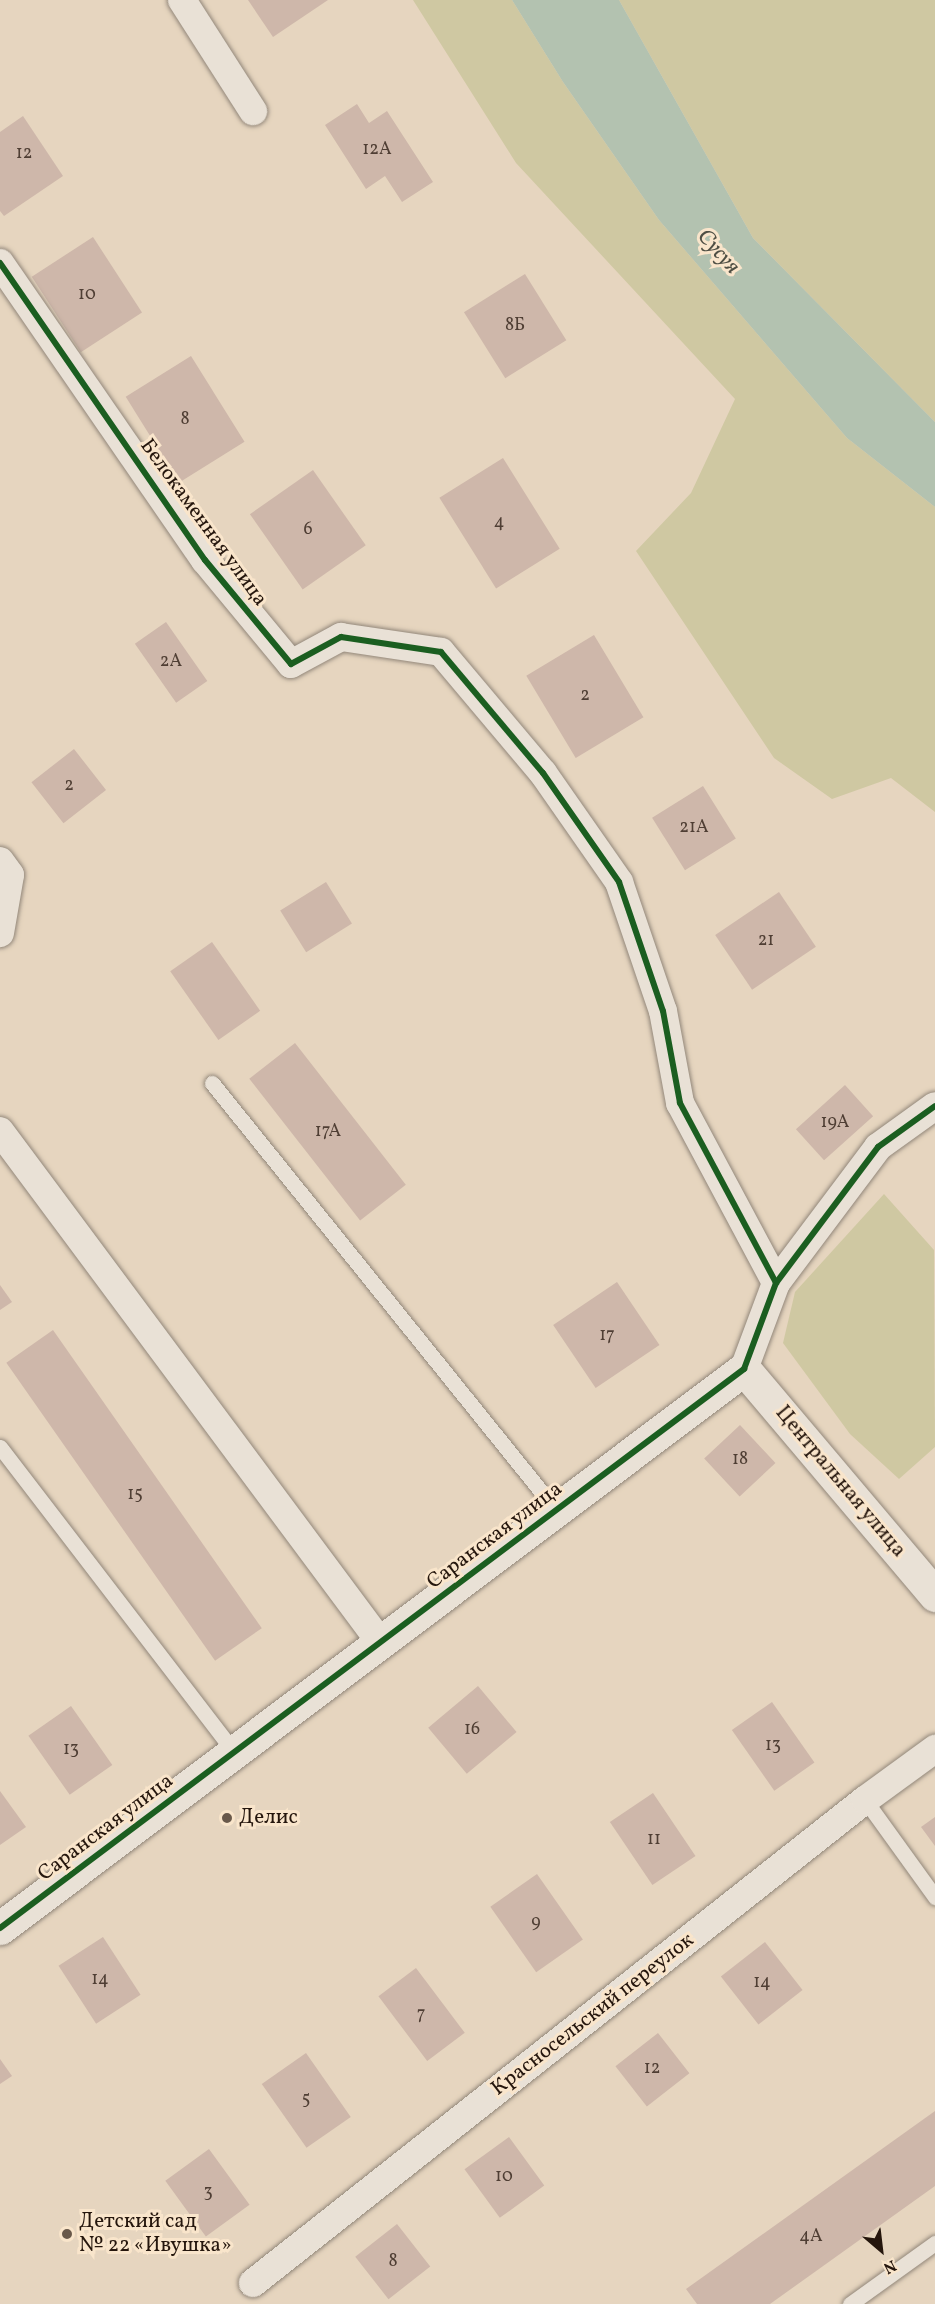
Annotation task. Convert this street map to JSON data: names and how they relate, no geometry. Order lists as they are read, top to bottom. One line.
{"streets":{"street":["Белокаменная улица","Центральная улица","Саранская улица","Красносельский переулок"]},"crossings":[["Центральная улица","Саранская улица"]],"water":["Сусуя"],"places":["Делис","Детский сад № 22 «Ивушка»"],"house_numbers":["12А","12","10","8Б","8","4","6","2А","2","2","21А","21","19А","17А","17","18","15","16","13","13","11","9","14","14","7","12","5","10","3","4А","8"],"north":"bottom right"}
